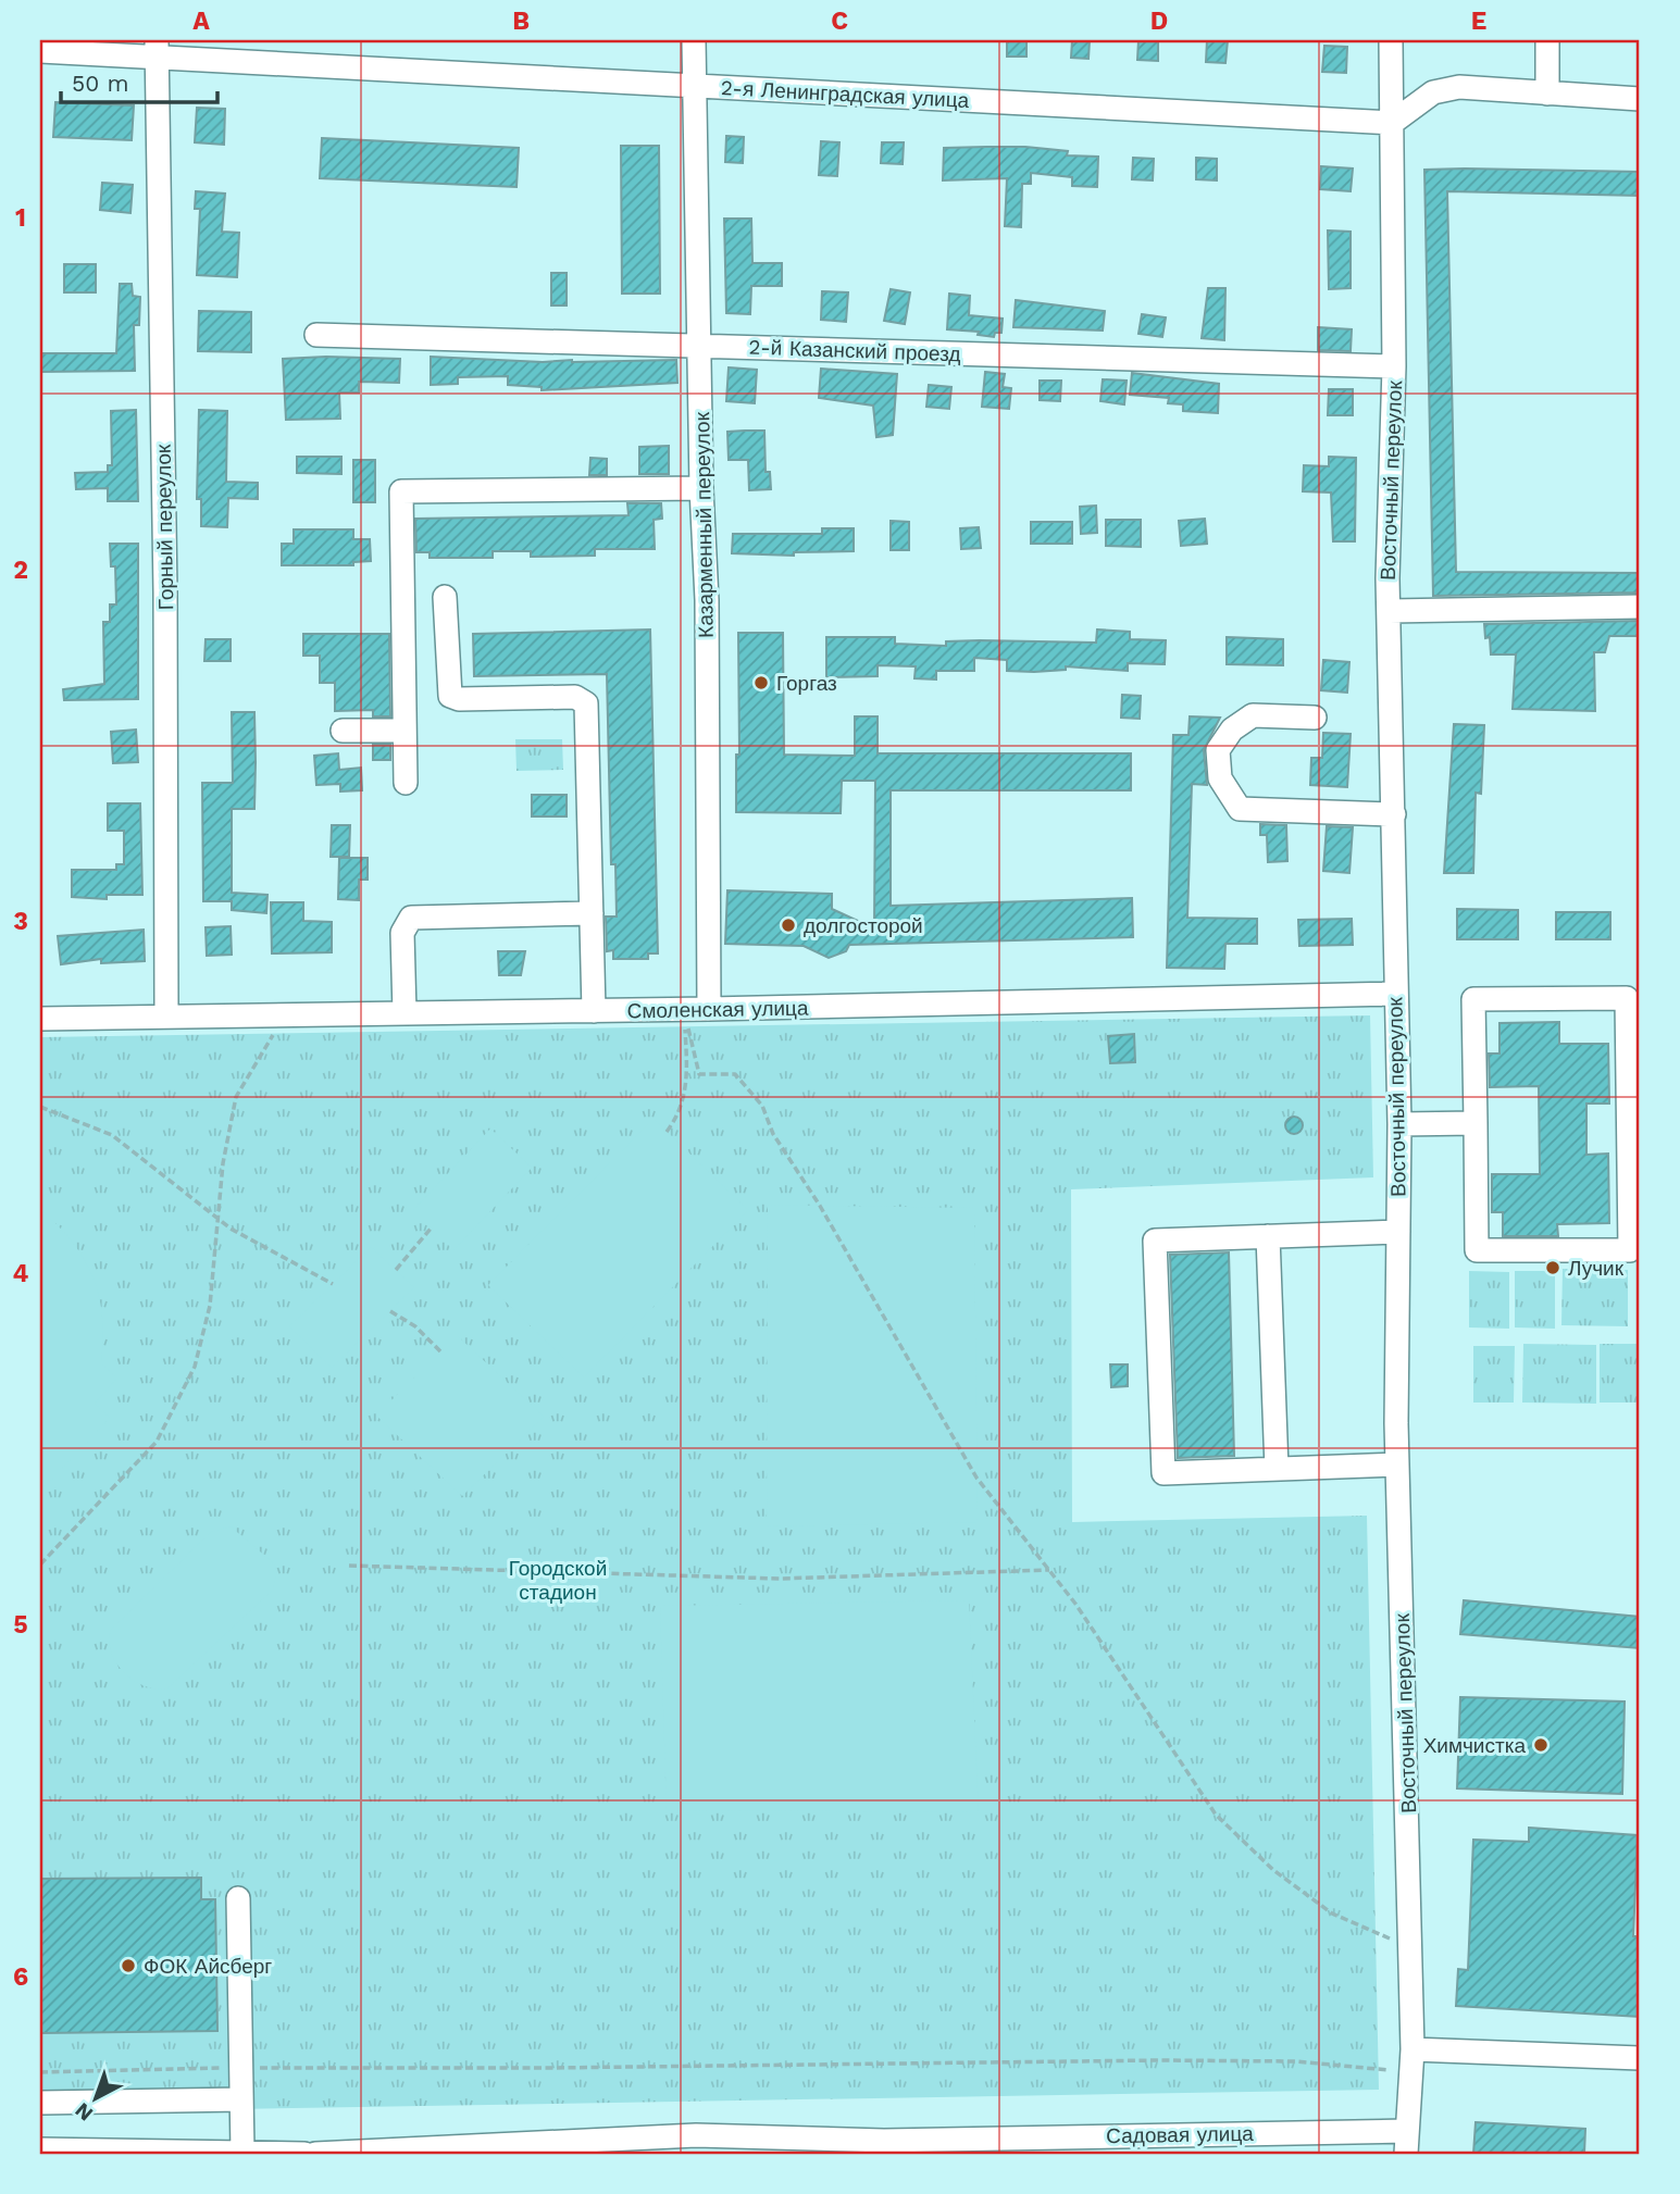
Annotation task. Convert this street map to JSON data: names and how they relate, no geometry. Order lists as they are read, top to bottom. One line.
{"streets":{"street":["2-я Ленинградская улица","2-й Казанский проезд","Восточный переулок","Казарменный переулок","Горный переулок","Смоленская улица","Садовая улица"]},"crossings":[["2-я Ленинградская улица","Восточный переулок"],["2-я Ленинградская улица","Казарменный переулок"],["2-я Ленинградская улица","Горный переулок"],["2-й Казанский проезд","Восточный переулок"],["2-й Казанский проезд","Казарменный переулок"],["Восточный переулок","Смоленская улица"],["Восточный переулок","Садовая улица"],["Казарменный переулок","Смоленская улица"],["Горный переулок","Смоленская улица"]],"parks":["Городской стадион"],"places":["Горгаз","долгосторой","Лучик","Химчистка","ФОК Айсберг"],"scale_bar":"50 m","north":"bottom left","grid":{"columns":["A","B","C","D","E"],"rows":["1","2","3","4","5","6"]}}
